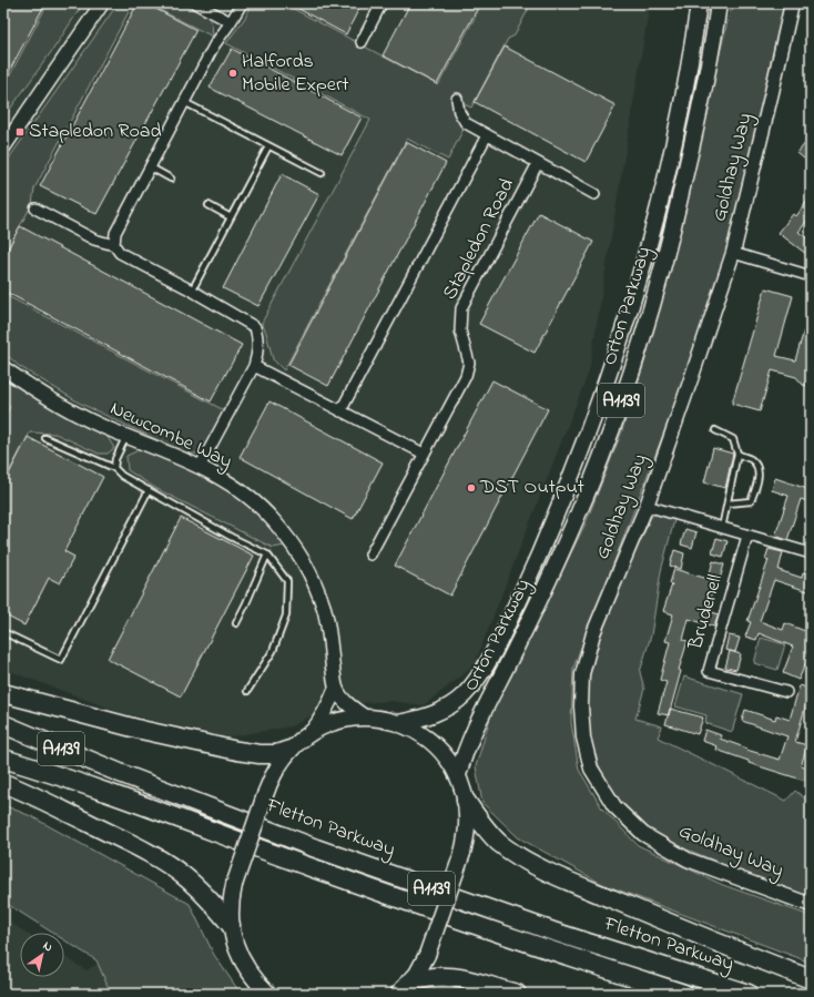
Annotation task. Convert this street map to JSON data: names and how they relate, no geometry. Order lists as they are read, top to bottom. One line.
{"streets":{"highway":["A1139","Fletton Parkway"],"main road":["Orton Parkway"],"street":["Goldhay Way","Stapledon Road","Newcombe Way","Brudenell"]},"places":{"other":["Halfords Mobile Expert","DST Output"],"transit":["Stapledon Road"]},"north":"top right"}
